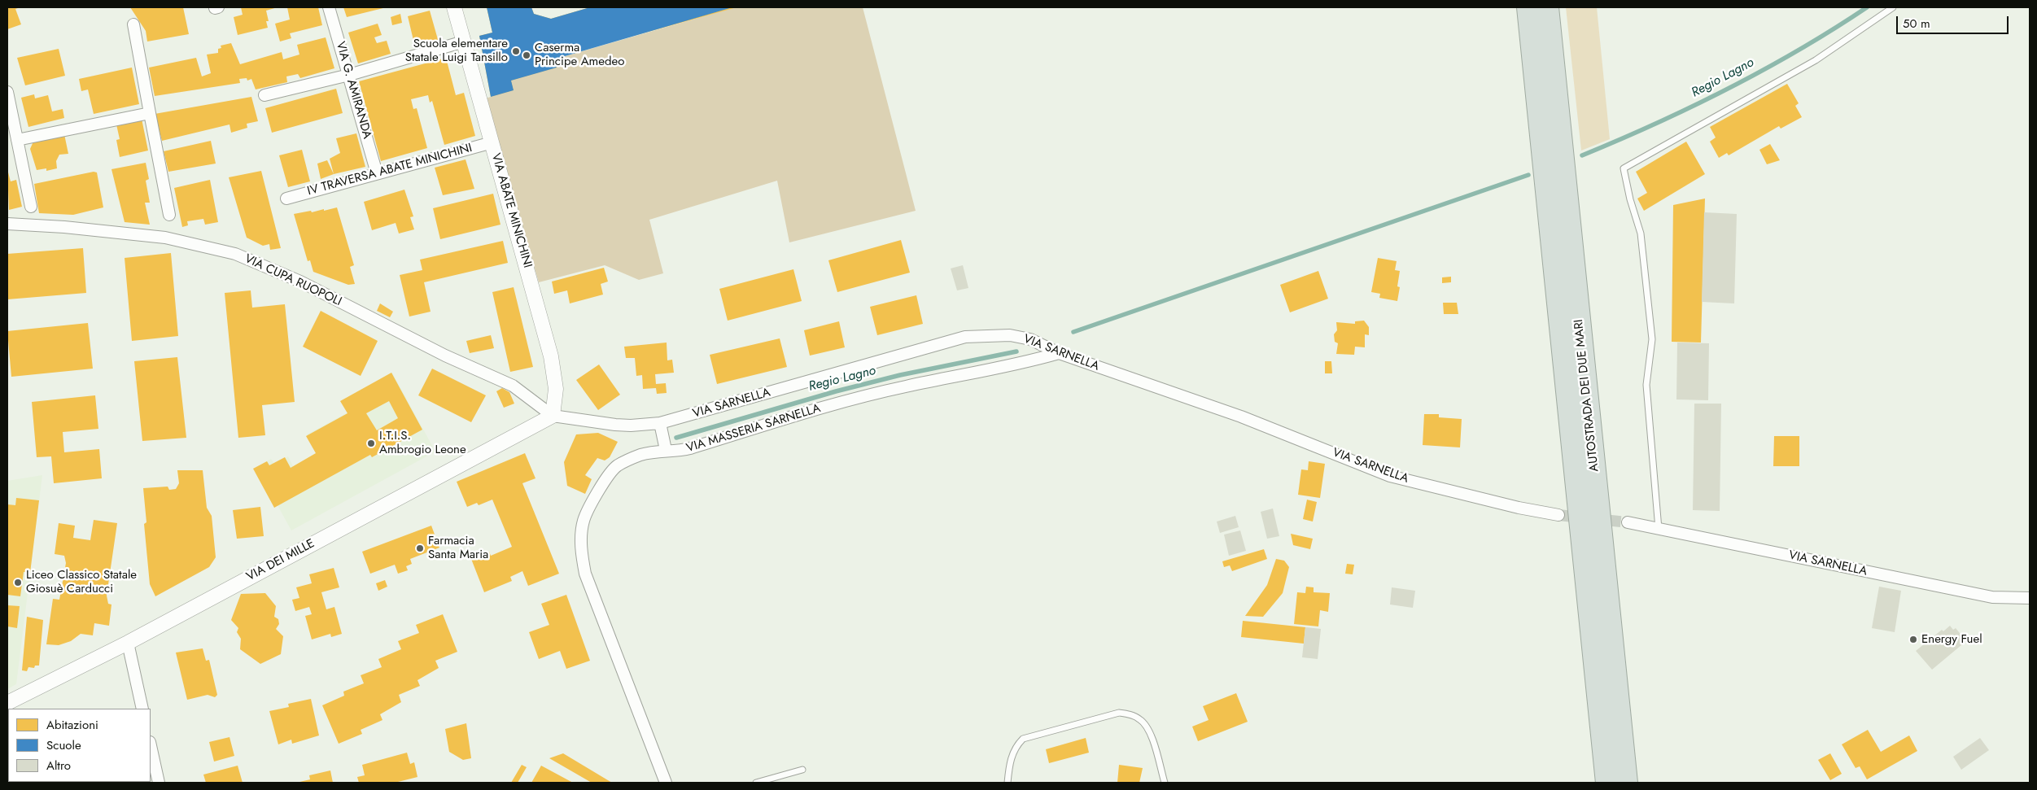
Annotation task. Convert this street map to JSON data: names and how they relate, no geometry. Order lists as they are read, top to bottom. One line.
{"streets":{"highway":["AUTOSTRADA DEI DUE MARI"],"street":["VIA G. AMIRANDA","IV TRAVERSA ABATE MINICHINI","VIA ABATE MINICHINI","VIA CUPA RUOPOLI","VIA SARNELLA","VIA MASSERIA SARNELLA","VIA DEI MILLE"]},"crossings":[["VIA G. AMIRANDA","IV TRAVERSA ABATE MINICHINI"],["IV TRAVERSA ABATE MINICHINI","VIA ABATE MINICHINI"],["VIA ABATE MINICHINI","VIA CUPA RUOPOLI"],["VIA ABATE MINICHINI","VIA SARNELLA"],["VIA ABATE MINICHINI","VIA DEI MILLE"],["VIA CUPA RUOPOLI","VIA SARNELLA"],["VIA CUPA RUOPOLI","VIA DEI MILLE"],["VIA SARNELLA","VIA MASSERIA SARNELLA"],["VIA SARNELLA","VIA DEI MILLE"]],"water":["Regio Lagno"],"places":["Scuola elementare Statale Luigi Tansillo","Caserma Principe Amedeo","I.T.I.S. Ambrogio Leone","Farmacia Santa Maria","Liceo Classico Statale Giosuè Carducci","Energy Fuel"],"legend":["Abitazioni","Scuole","Altro"],"scale_bar":"50 m"}
